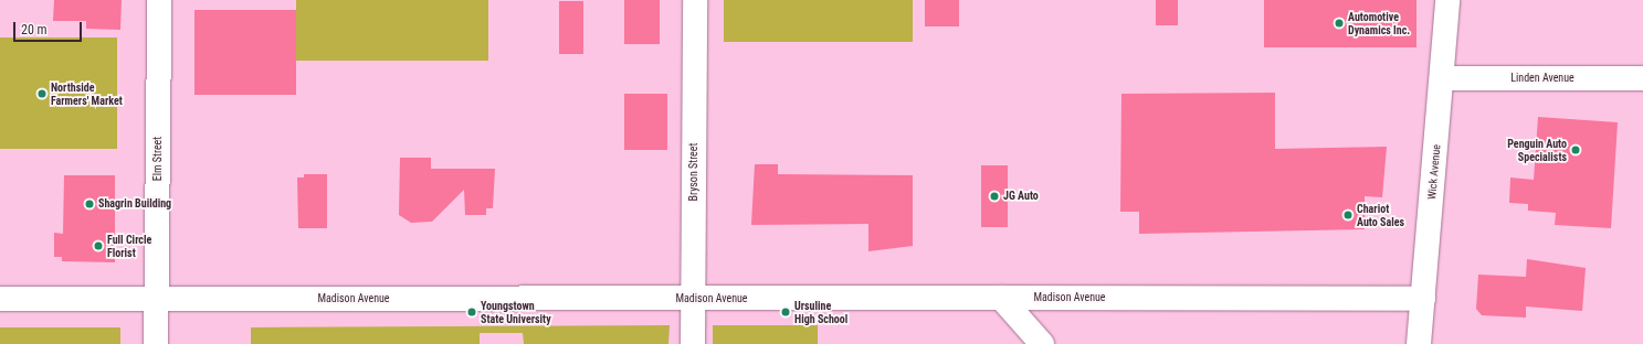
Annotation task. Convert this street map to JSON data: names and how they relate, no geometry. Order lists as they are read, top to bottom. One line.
{"streets":{"street":["Linden Avenue","Elm Street","Bryson Street","Wick Avenue","Madison Avenue"]},"crossings":[["Linden Avenue","Wick Avenue"],["Elm Street","Madison Avenue"],["Bryson Street","Madison Avenue"],["Wick Avenue","Madison Avenue"]],"places":["Automotive Dynamics Inc.","Northside Farmers' Market","Penguin Auto Specialists","JG Auto","Shagrin Building","Chariot Auto Sales","Full Circle Florist","Youngstown State University","Ursuline High School"],"scale_bar":"20 m"}
